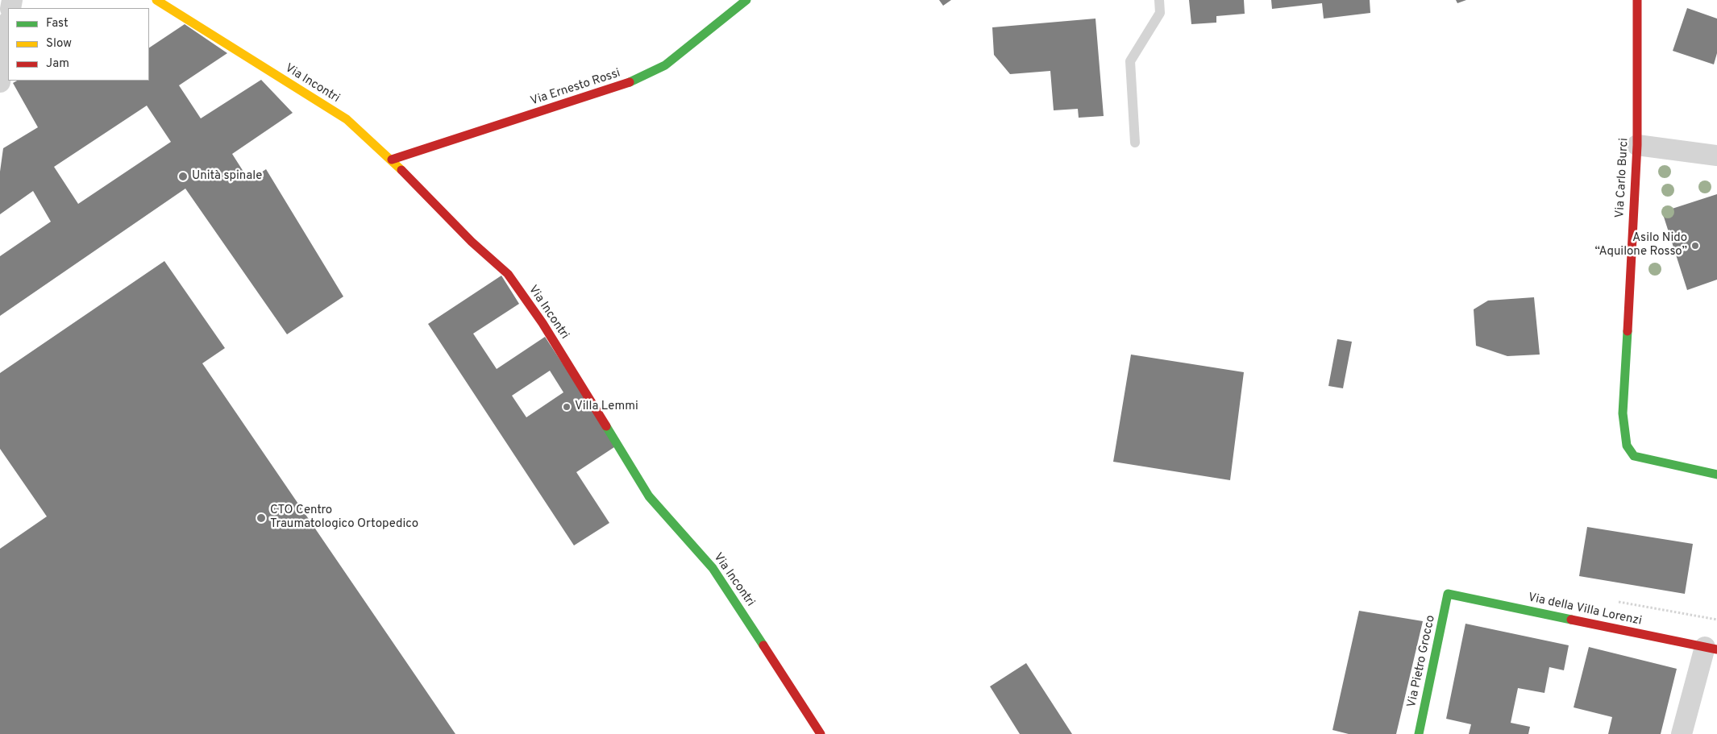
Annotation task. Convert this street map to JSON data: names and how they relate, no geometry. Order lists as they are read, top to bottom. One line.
{"streets":{"street":["Via Incontri","Via Ernesto Rossi","Via Carlo Burci","Via della Villa Lorenzi","Via Pietro Grocco"]},"crossings":[["Via Incontri","Via Ernesto Rossi"],["Via della Villa Lorenzi","Via Pietro Grocco"]],"places":["Unità spinale","Asilo Nido “Aquilone Rosso”","Villa Lemmi","CTO Centro Traumatologico Ortopedico"],"legend":["Fast","Slow","Jam"]}
